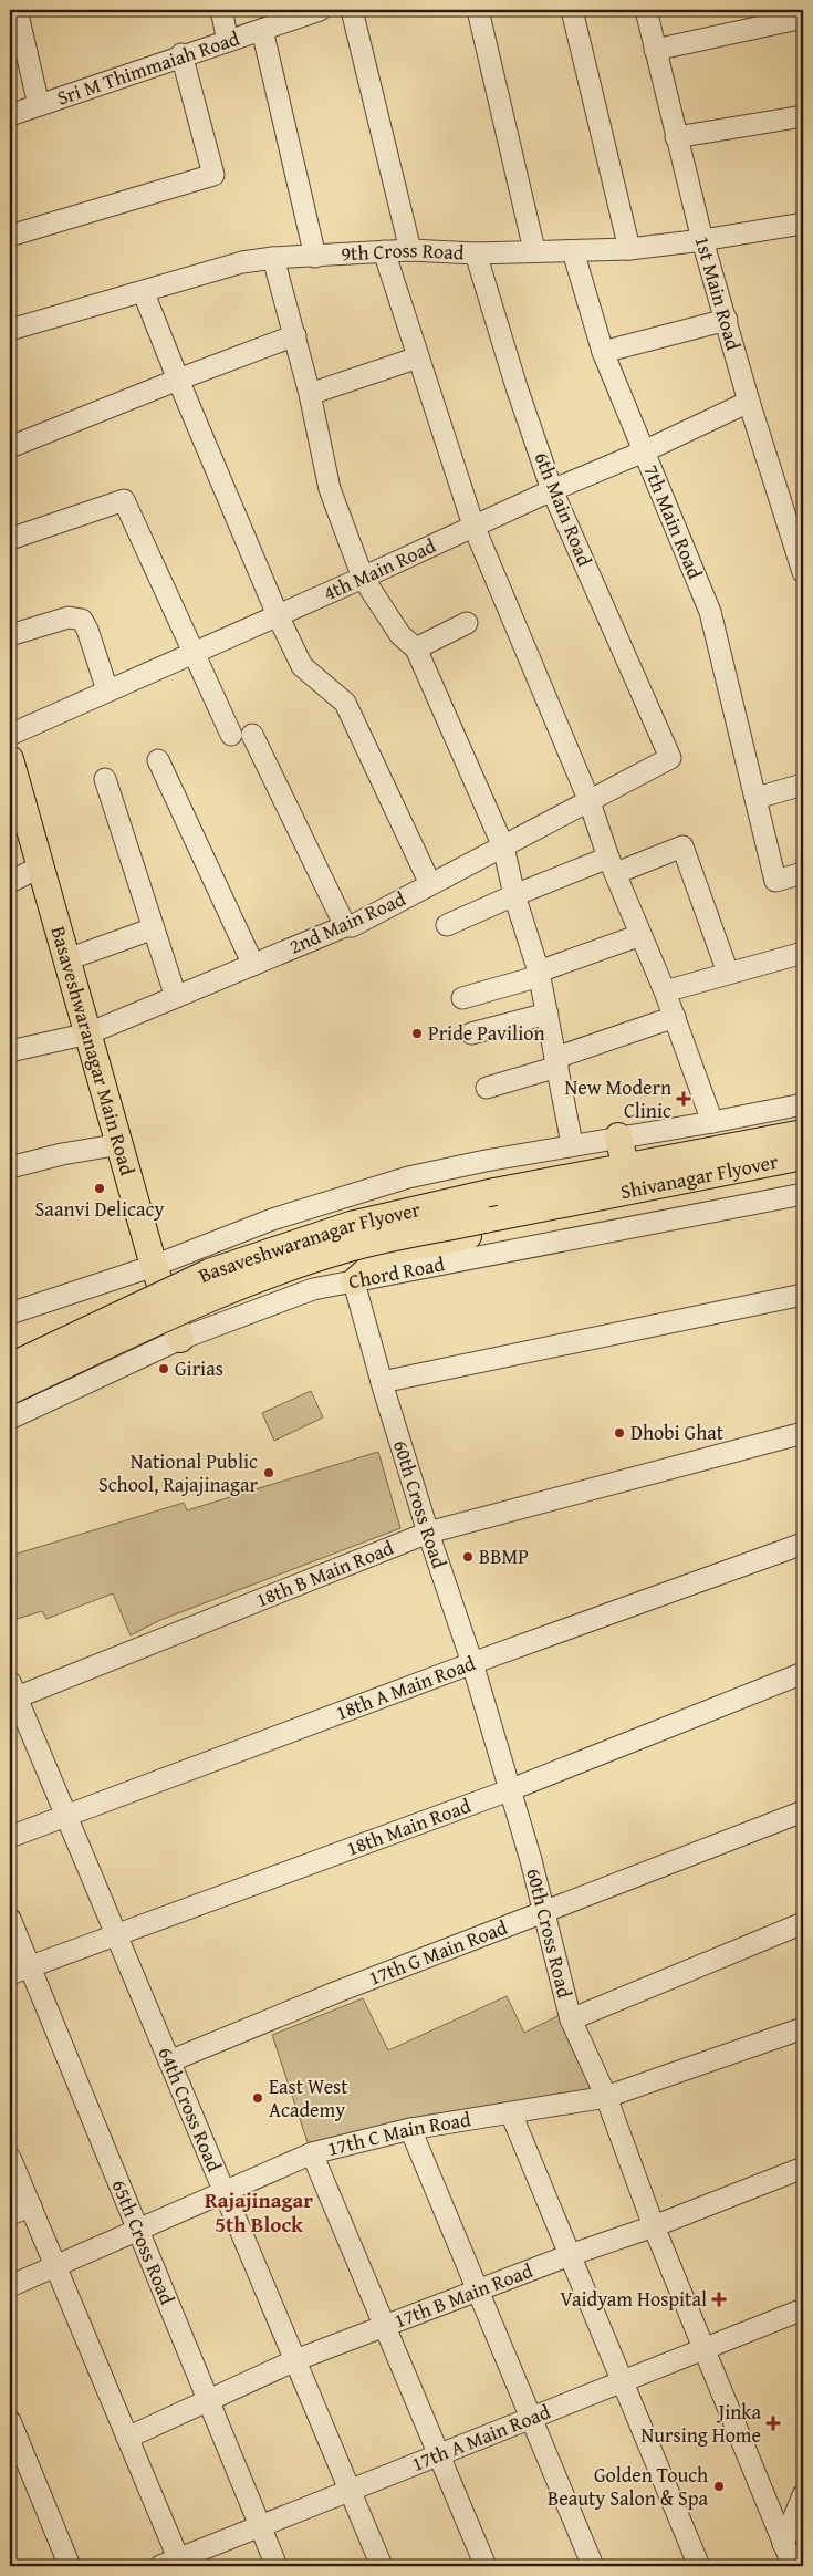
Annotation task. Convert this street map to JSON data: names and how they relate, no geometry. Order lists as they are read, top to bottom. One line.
{"streets":{"main road":["Basaveshwaranagar Main Road","Shivanagar Flyover","Basaveshwaranagar Flyover"],"street":["Sri M Thimmaiah Road","9th Cross Road","1st Main Road","6th Main Road","7th Main Road","4th Main Road","2nd Main Road","Chord Road","60th Cross Road","18th B Main Road","18th A Main Road","18th Main Road","17th G Main Road","64th Cross Road","17th C Main Road","65th Cross Road","17th B Main Road","17th A Main Road"]},"crossings":[["9th Cross Road","1st Main Road"],["9th Cross Road","6th Main Road"],["9th Cross Road","7th Main Road"],["1st Main Road","4th Main Road"],["6th Main Road","4th Main Road"],["6th Main Road","2nd Main Road"],["7th Main Road","4th Main Road"],["2nd Main Road","Basaveshwaranagar Main Road"],["Basaveshwaranagar Main Road","Chord Road"],["Shivanagar Flyover","Basaveshwaranagar Flyover"],["Chord Road","60th Cross Road"],["60th Cross Road","18th B Main Road"],["60th Cross Road","18th A Main Road"],["60th Cross Road","18th Main Road"],["60th Cross Road","17th G Main Road"],["60th Cross Road","17th C Main Road"],["60th Cross Road","17th B Main Road"],["60th Cross Road","17th A Main Road"],["18th B Main Road","64th Cross Road"],["18th A Main Road","64th Cross Road"],["18th Main Road","64th Cross Road"],["18th Main Road","65th Cross Road"],["17th G Main Road","64th Cross Road"],["64th Cross Road","17th C Main Road"],["64th Cross Road","17th B Main Road"],["64th Cross Road","17th A Main Road"],["17th C Main Road","65th Cross Road"],["65th Cross Road","17th B Main Road"],["65th Cross Road","17th A Main Road"]],"districts":["Rajajinagar 5th Block"],"places":{"other":["Pride Pavilion","Saanvi Delicacy","Girias","Dhobi Ghat","National Public School, Rajajinagar","BBMP","East West Academy","Golden Touch Beauty Salon & Spa"],"health":["New Modern Clinic","Vaidyam Hospital","Jinka Nursing Home"]}}
